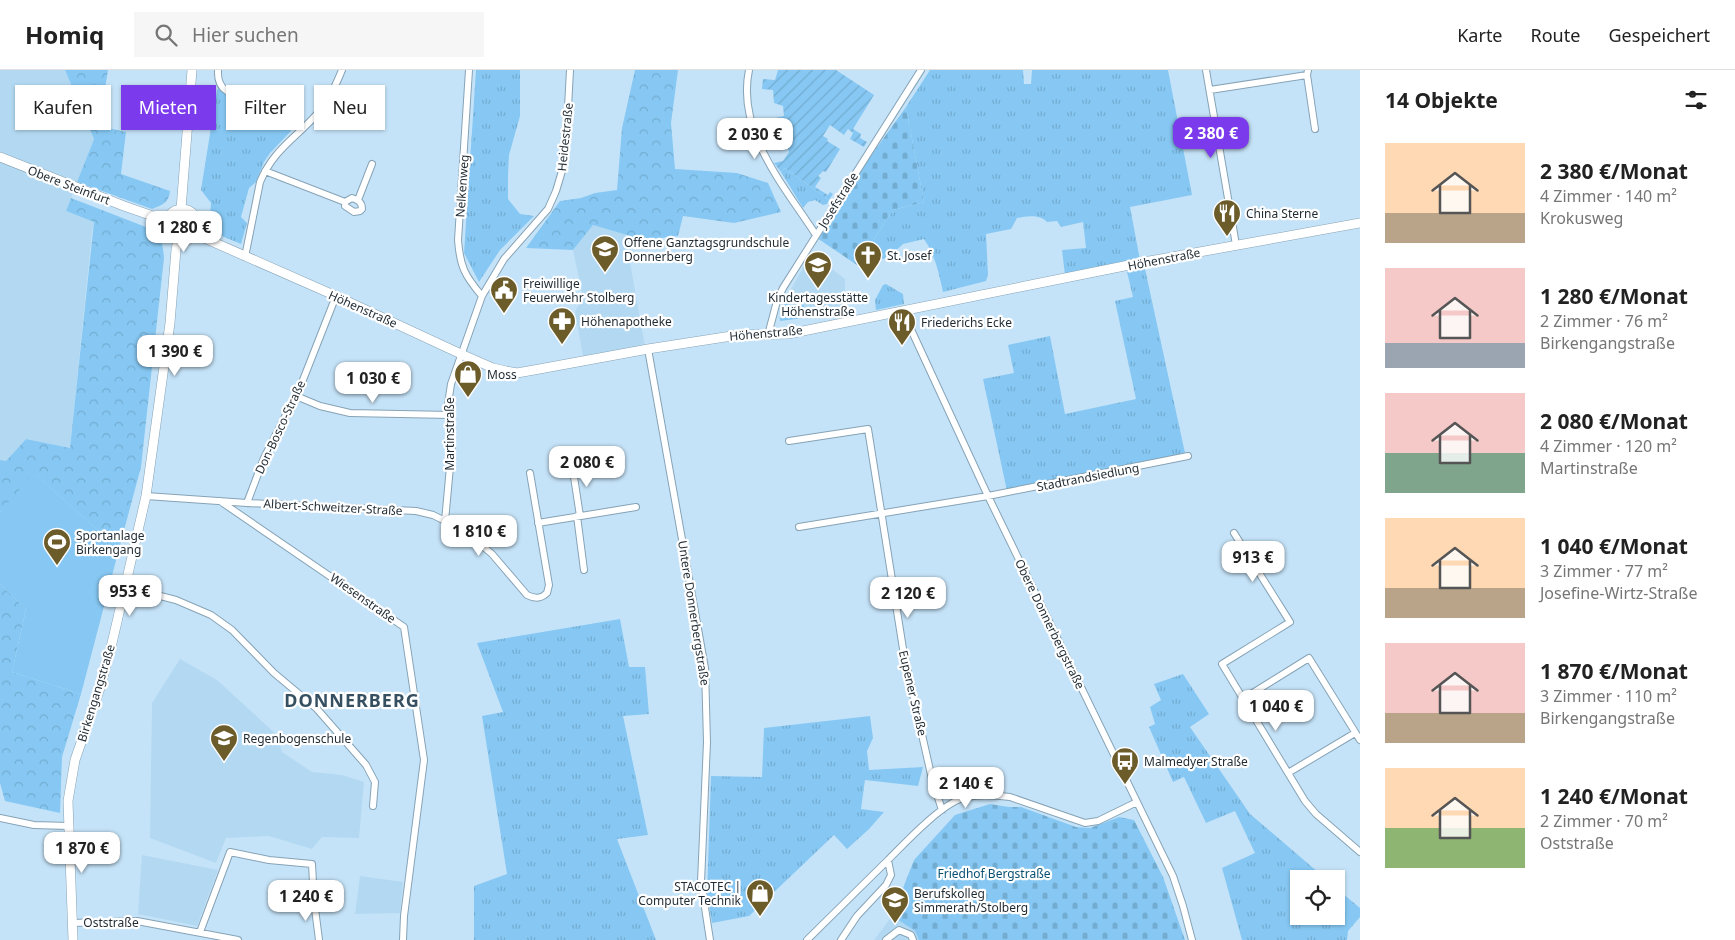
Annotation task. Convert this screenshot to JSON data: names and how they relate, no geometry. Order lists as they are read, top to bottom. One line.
{"streets":{"street":["Heidestraße","Obere Steinfurt","Nelkenweg","Josefstraße","Höhenstraße","Don-Bosco-Straße","Martinstraße","Stadtrandsiedlung","Albert-Schweitzer-Straße","Wiesenstraße","Untere Donnerbergstraße","Obere Donnerbergstraße","Birkengangstraße","Eupener Straße","Oststraße"]},"crossings":[["Heidestraße","Nelkenweg"],["Heidestraße","Höhenstraße"],["Heidestraße","Martinstraße"],["Obere Steinfurt","Höhenstraße"],["Obere Steinfurt","Birkengangstraße"],["Josefstraße","Höhenstraße"],["Höhenstraße","Don-Bosco-Straße"],["Höhenstraße","Martinstraße"],["Höhenstraße","Untere Donnerbergstraße"],["Höhenstraße","Obere Donnerbergstraße"],["Höhenstraße","Birkengangstraße"],["Don-Bosco-Straße","Albert-Schweitzer-Straße"],["Martinstraße","Albert-Schweitzer-Straße"],["Stadtrandsiedlung","Obere Donnerbergstraße"],["Albert-Schweitzer-Straße","Wiesenstraße"],["Birkengangstraße","Oststraße"]],"districts":["DONNERBERG"],"parks":["Friedhof Bergstraße"],"places":{"restaurant":["China Sterne","Friederichs Ecke"],"school or university":["Offene Ganztagsgrundschule Donnerberg","Kindertagesstätte Höhenstraße","Regenbogenschule","Berufskolleg Simmerath/Stolberg"],"church":["St. Josef"],"public building":["Freiwillige Feuerwehr Stolberg"],"pharmacy":["Höhenapotheke"],"shop":["Moss","STACOTEC | Computer Technik"],"sports":["Sportanlage Birkengang"],"bus stop":["Malmedyer Straße"]},"page":{"header":"Homiq","search":"Hier suchen","nav":["Karte","Route","Gespeichert"],"heading":"14 Objekte","chip":["Kaufen","Mieten","Filter","Neu"],"price":["2 380 €","2 030 €","1 280 €","1 390 €","1 030 €","2 080 €","1 810 €","913 €","953 €","2 120 €","1 040 €","2 140 €","1 870 €","1 240 €"],"list":[{"name":"2 380 €/Monat","note":"4 Zimmer · 140 m² · Krokusweg"},{"name":"1 280 €/Monat","note":"2 Zimmer · 76 m² · Birkengangstraße"},{"name":"2 080 €/Monat","note":"4 Zimmer · 120 m² · Martinstraße"},{"name":"1 040 €/Monat","note":"3 Zimmer · 77 m² · Josefine-Wirtz-Straße"},{"name":"1 870 €/Monat","note":"3 Zimmer · 110 m² · Birkengangstraße"},{"name":"1 240 €/Monat","note":"2 Zimmer · 70 m² · Oststraße"}]}}
